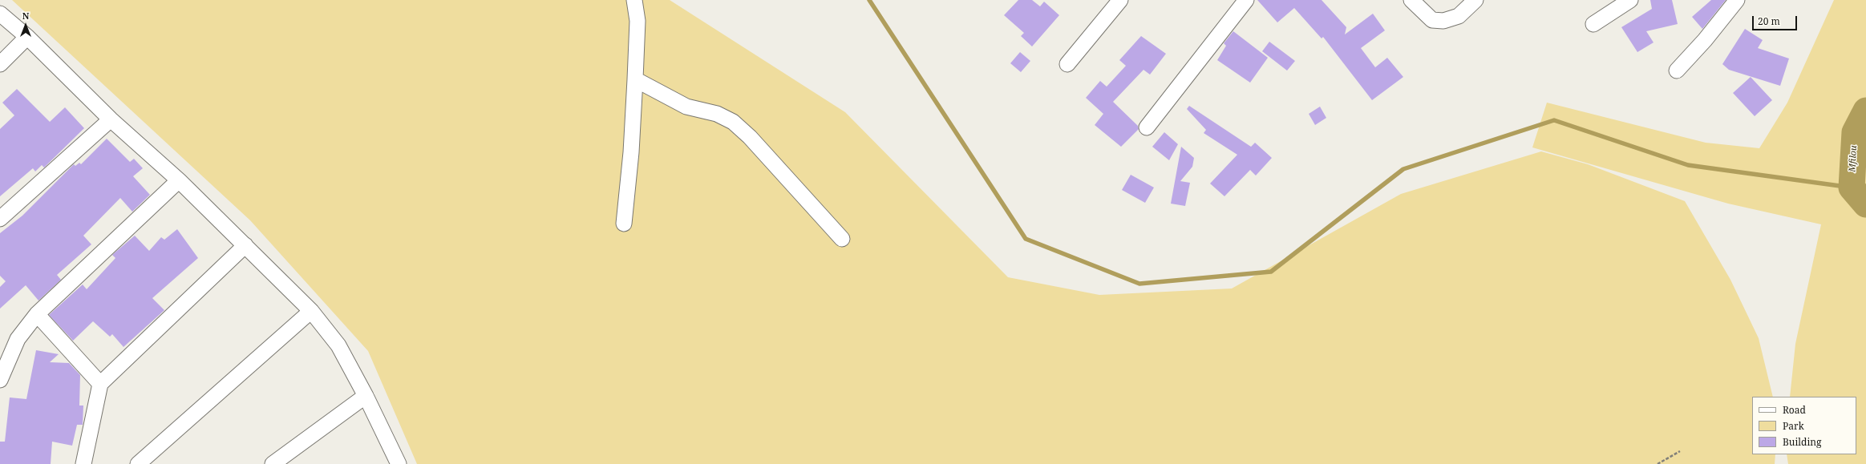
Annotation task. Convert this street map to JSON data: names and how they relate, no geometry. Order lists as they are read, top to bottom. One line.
{"water":["Mfilou"],"legend":["Road","Park","Building"],"scale_bar":"20 m","north":"top"}
